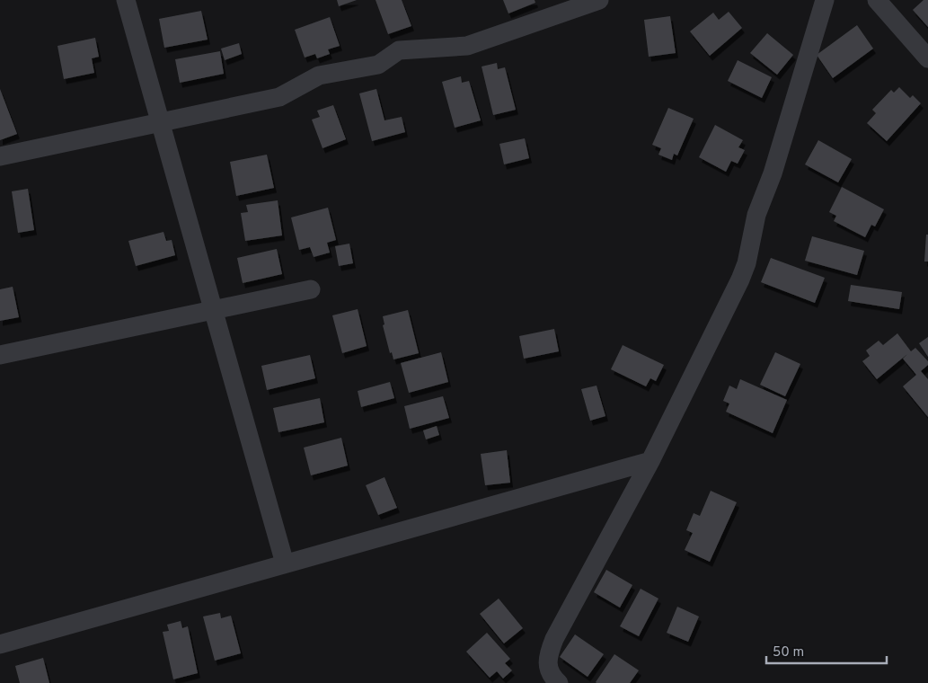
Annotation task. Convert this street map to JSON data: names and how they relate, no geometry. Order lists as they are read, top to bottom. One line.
{"scale_bar":"50 m"}
